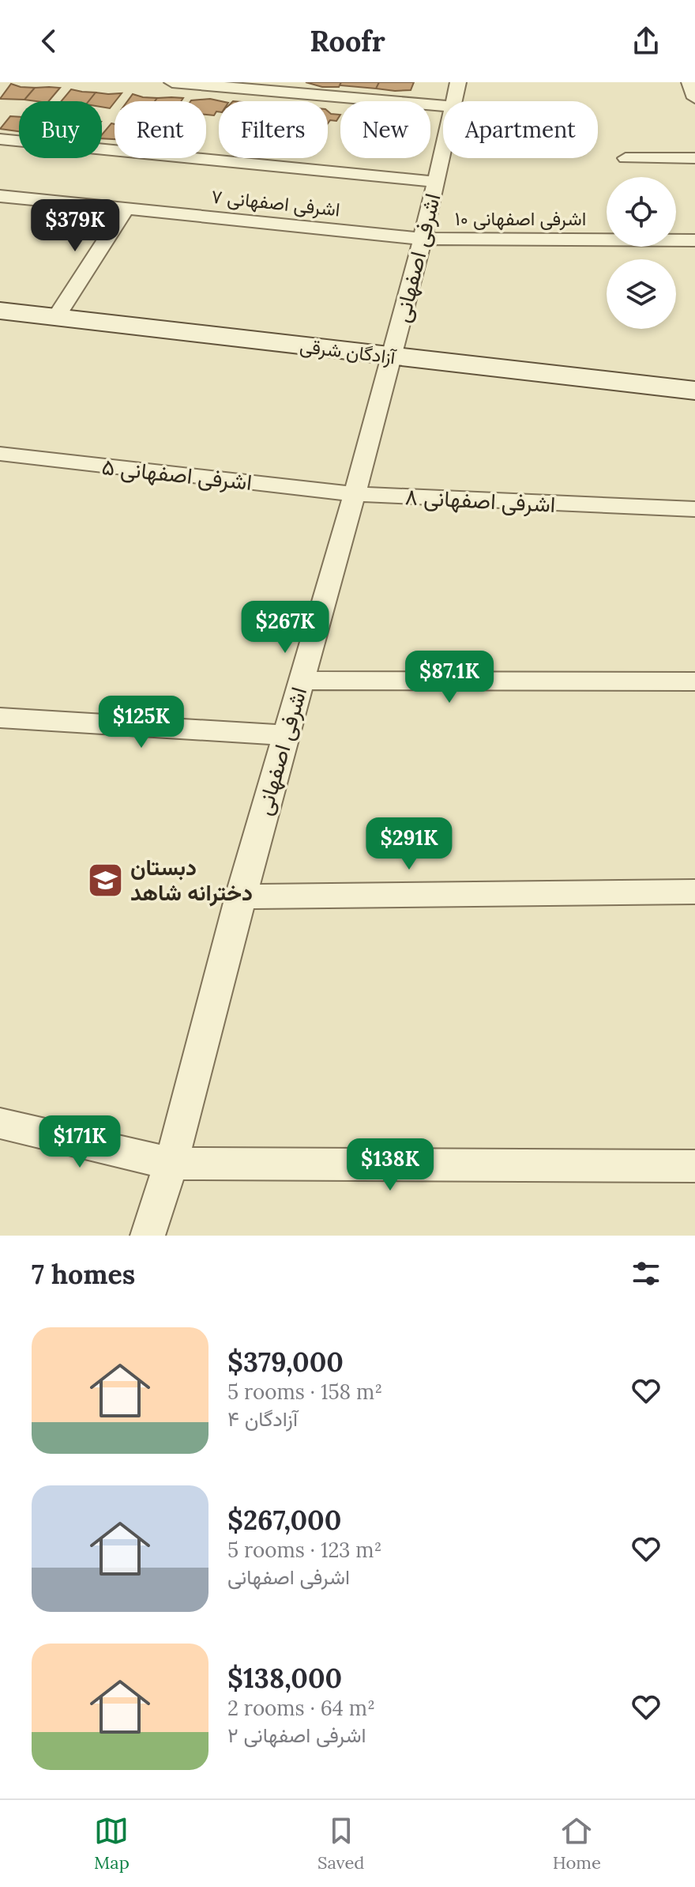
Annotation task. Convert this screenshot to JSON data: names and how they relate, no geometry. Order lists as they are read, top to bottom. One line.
{"streets":{"main road":["آزادگان شرقی"],"street":["اشرفی اصفهانی ۷","اشرفی اصفهانی ۱۰","اشرفی اصفهانی","اشرفی اصفهانی ۵","اشرفی اصفهانی ۸"]},"crossings":[["اشرفی اصفهانی ۷","اشرفی اصفهانی ۱۰"],["اشرفی اصفهانی ۷","اشرفی اصفهانی"],["اشرفی اصفهانی ۱۰","اشرفی اصفهانی"],["اشرفی اصفهانی","آزادگان شرقی"],["اشرفی اصفهانی","اشرفی اصفهانی ۵"],["اشرفی اصفهانی","اشرفی اصفهانی ۸"],["اشرفی اصفهانی ۵","اشرفی اصفهانی ۸"]],"places":{"school or university":["دبستان دخترانه شاهد"]},"page":{"header":"Roofr","chip":["Buy","Rent","Filters","New","Apartment"],"price":["$379K","$267K","$87.1K","$125K","$291K","$171K","$138K"],"heading":"7 homes","list":[{"name":"$379,000","note":"5 rooms · 158 m² · آزادگان ۴"},{"name":"$267,000","note":"5 rooms · 123 m² · اشرفی اصفهانی"},{"name":"$138,000","note":"2 rooms · 64 m² · اشرفی اصفهانی ۲"}],"tabs":["Map","Saved","Home"]}}
